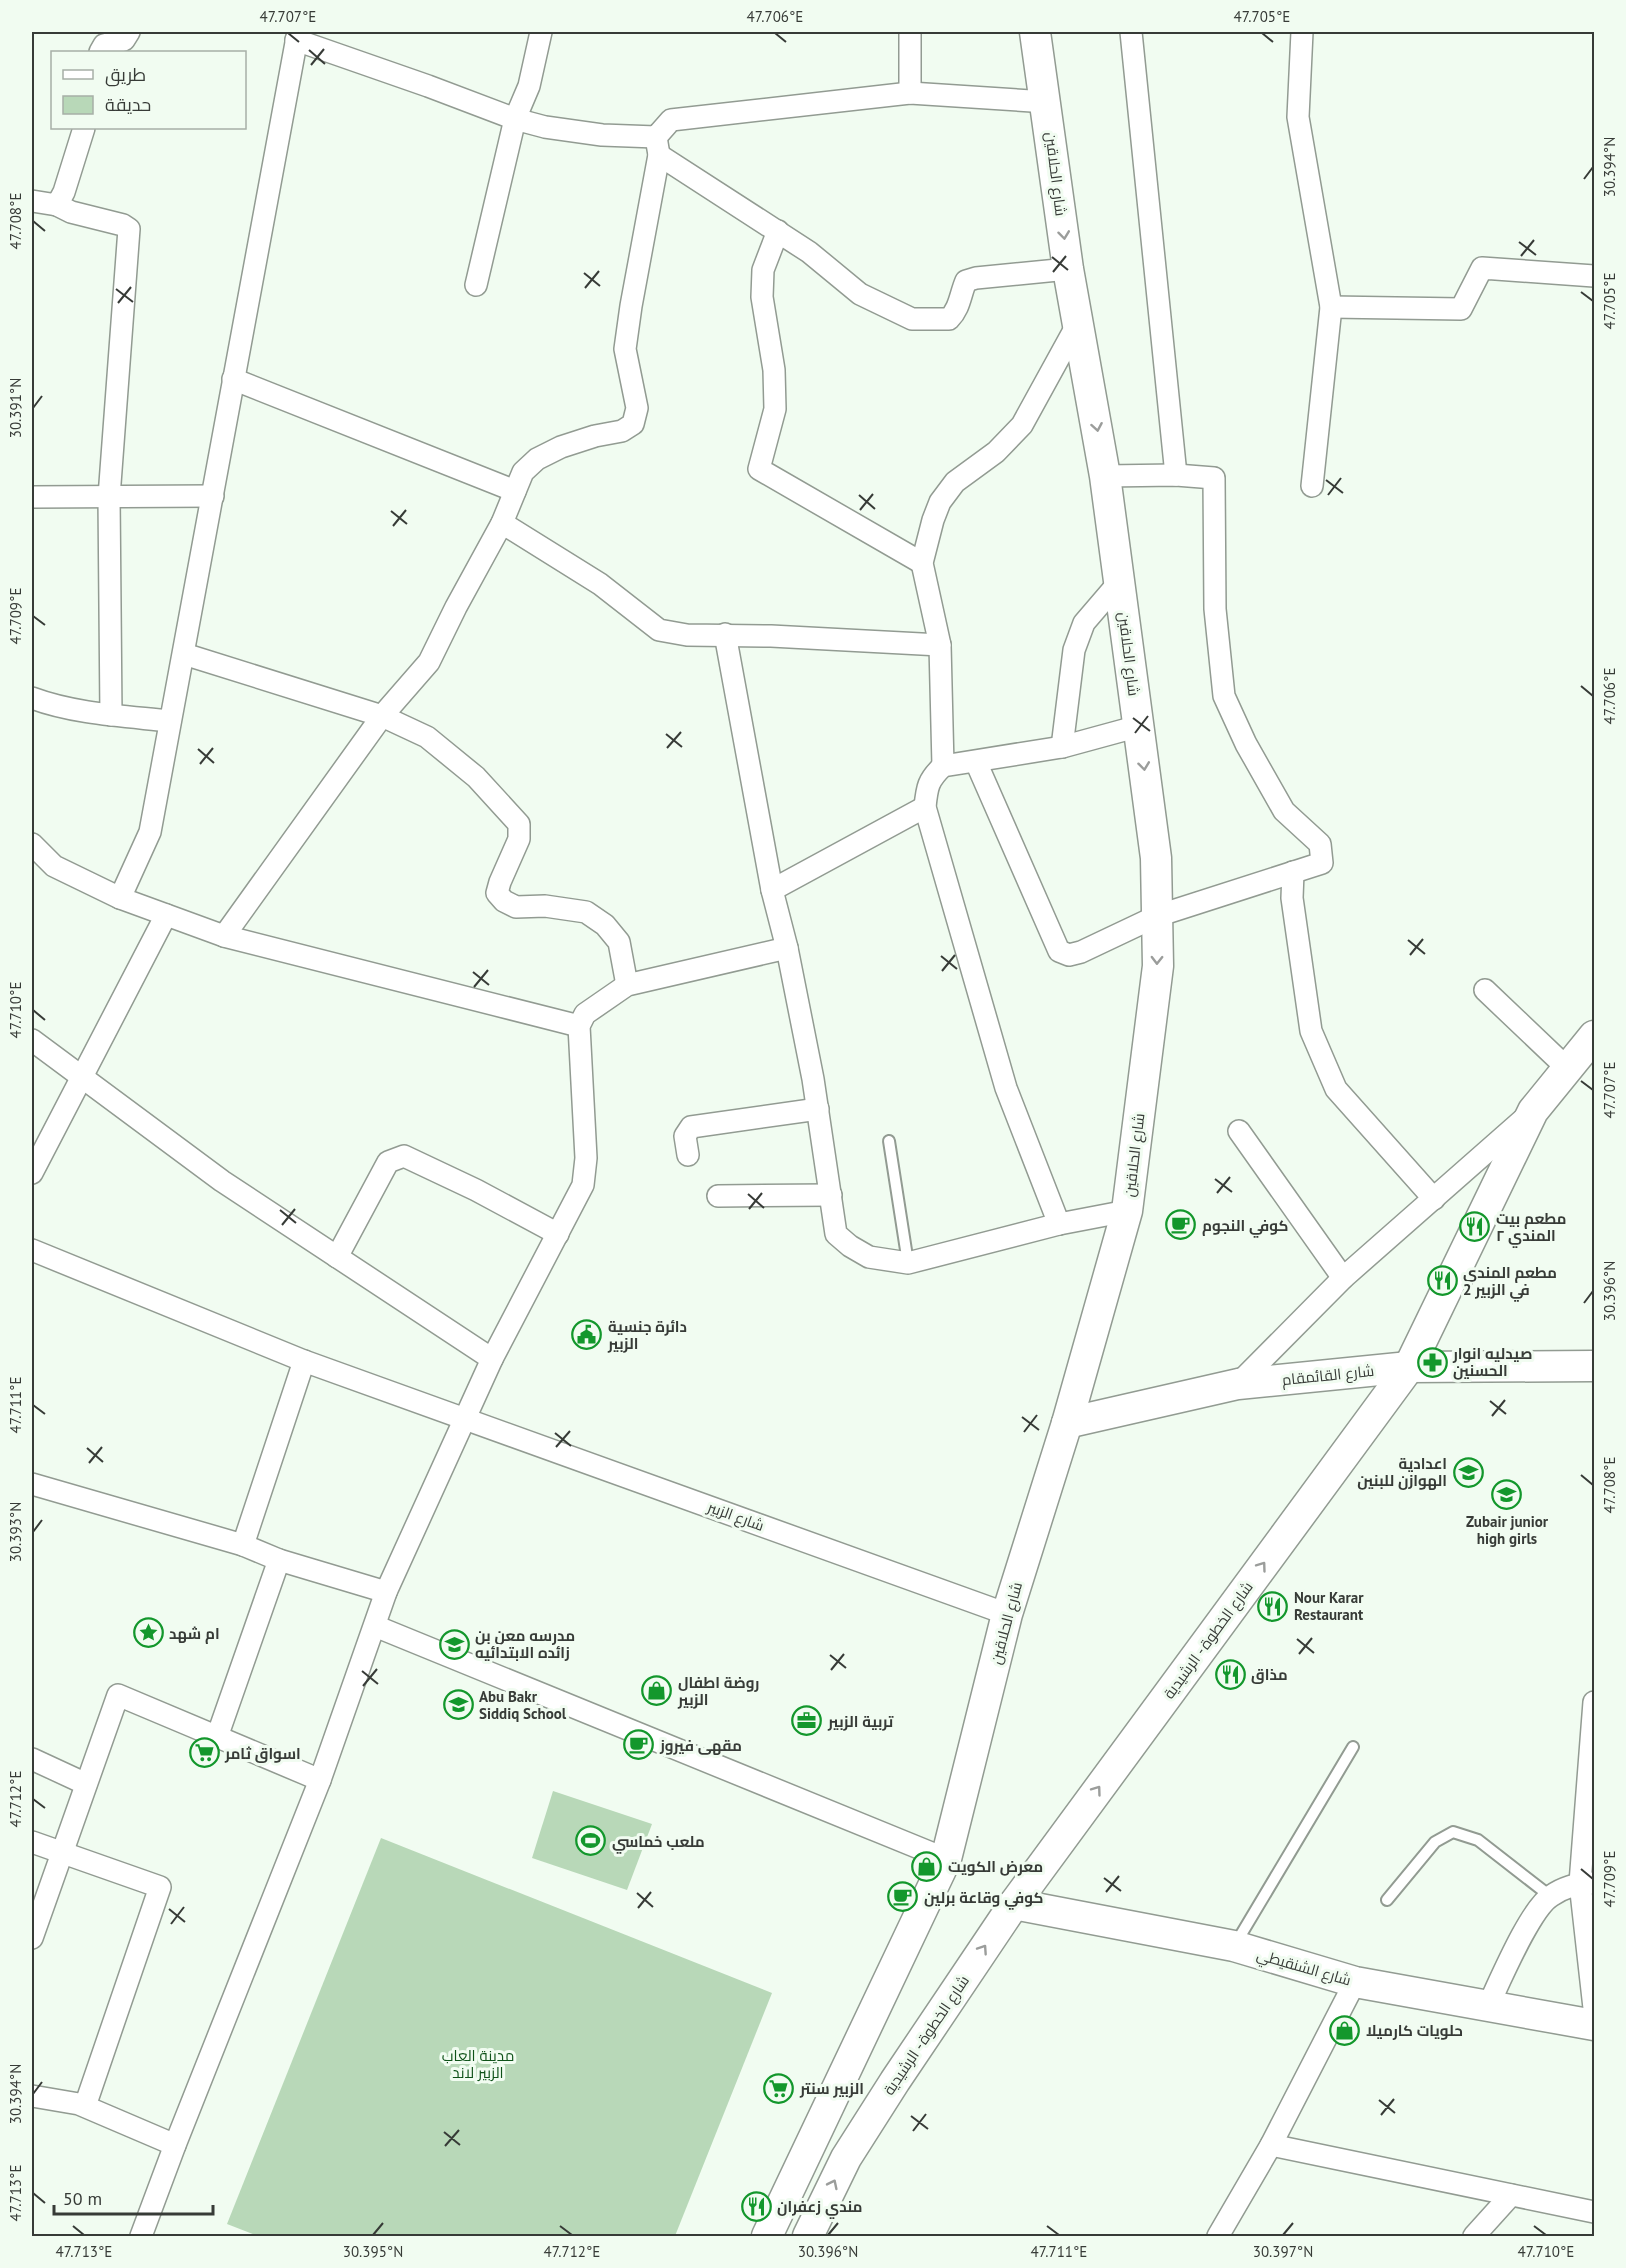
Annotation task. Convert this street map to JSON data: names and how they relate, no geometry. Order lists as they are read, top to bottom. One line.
{"streets":{"main road":["شارع الحلاقين","شارع القائمقام","شارع الخطوة - الرشيدية","شارع الشنقيطي"],"street":["شارع الزبير"]},"crossings":[["شارع الحلاقين","شارع القائمقام"],["شارع الحلاقين","شارع الزبير"],["شارع القائمقام","شارع الخطوة - الرشيدية"],["شارع الخطوة - الرشيدية","شارع الشنقيطي"]],"one_way":["شارع الحلاقين","شارع الخطوة - الرشيدية"],"parks":["مدينة العاب الزبير لاند"],"places":{"cafe":["كوفي النجوم","مقهى فيروز","كوفي وقاعة برلين"],"restaurant":["مطعم بيت المندي ٢","مطعم المندي 2 في الزبير","Nour Karar Restaurant","مذاق","مندي زعفران"],"public building":["دائرة جنسية الزبير"],"pharmacy":["صيدليه انوار الحسنين"],"school or university":["اعدادية الهوازن للبنين","Zubair junior high girls","مدرسه معن بن زائده الابتدائيه","Abu Bakr Siddiq School"],"place":["ام شهد"],"shop":["روضة اطفال الزبير","معرض الكويت","حلويات كارميلا"],"office":["تربية الزبير"],"supermarket":["اسواق ثامر","الزبير سنتر"],"sports":["ملعب خماسي"]},"legend":["طريق","حديقة"],"scale_bar":"50 m","coordinates":["47.707°E","47.706°E","47.705°E","30.394°N","47.708°E","30.391°N","47.709°E","47.710°E","30.396°N","47.711°E","30.393°N","47.712°E","47.713°E","30.395°N","30.397°N"]}
